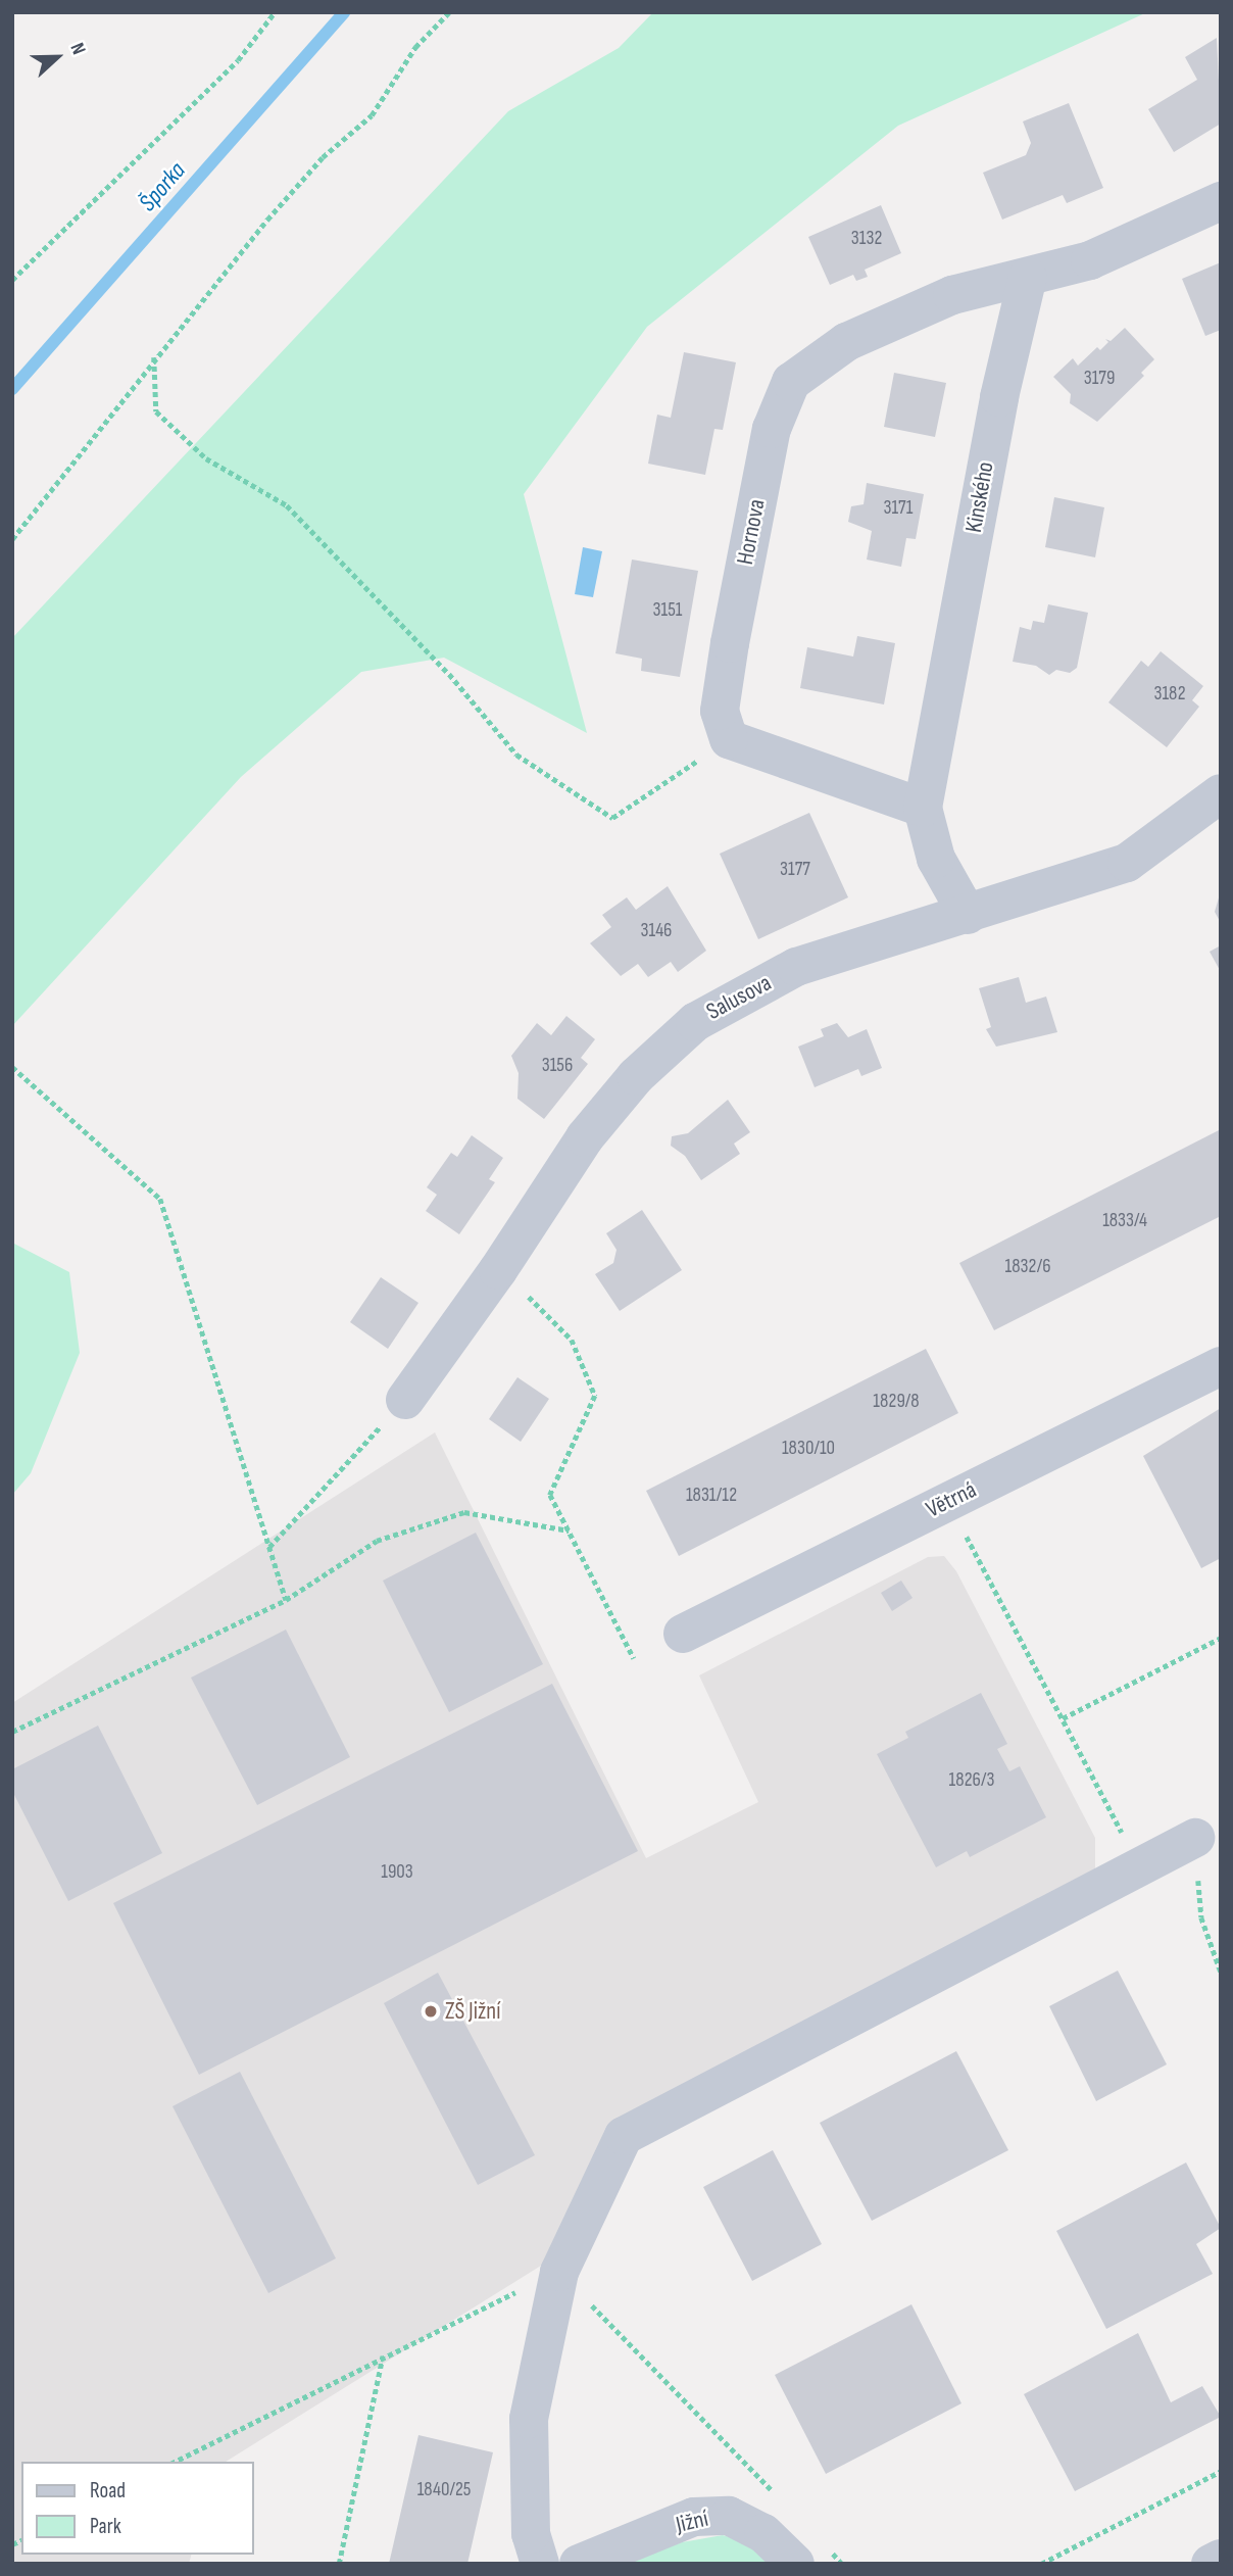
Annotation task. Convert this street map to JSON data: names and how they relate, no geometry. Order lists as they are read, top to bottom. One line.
{"streets":{"street":["Kinského","Hornova","Salusova","Větrná","Jižní"]},"crossings":[["Kinského","Hornova"],["Kinského","Salusova"]],"water":["Šporka"],"places":["ZŠ Jižní"],"house_numbers":["3132","3179","3171","3151","3182","3177","3146","3156","1833/4","1832/6","1829/8","1830/10","1831/12","1826/3","1903","1840/25"],"legend":["Road","Park"],"north":"right"}
